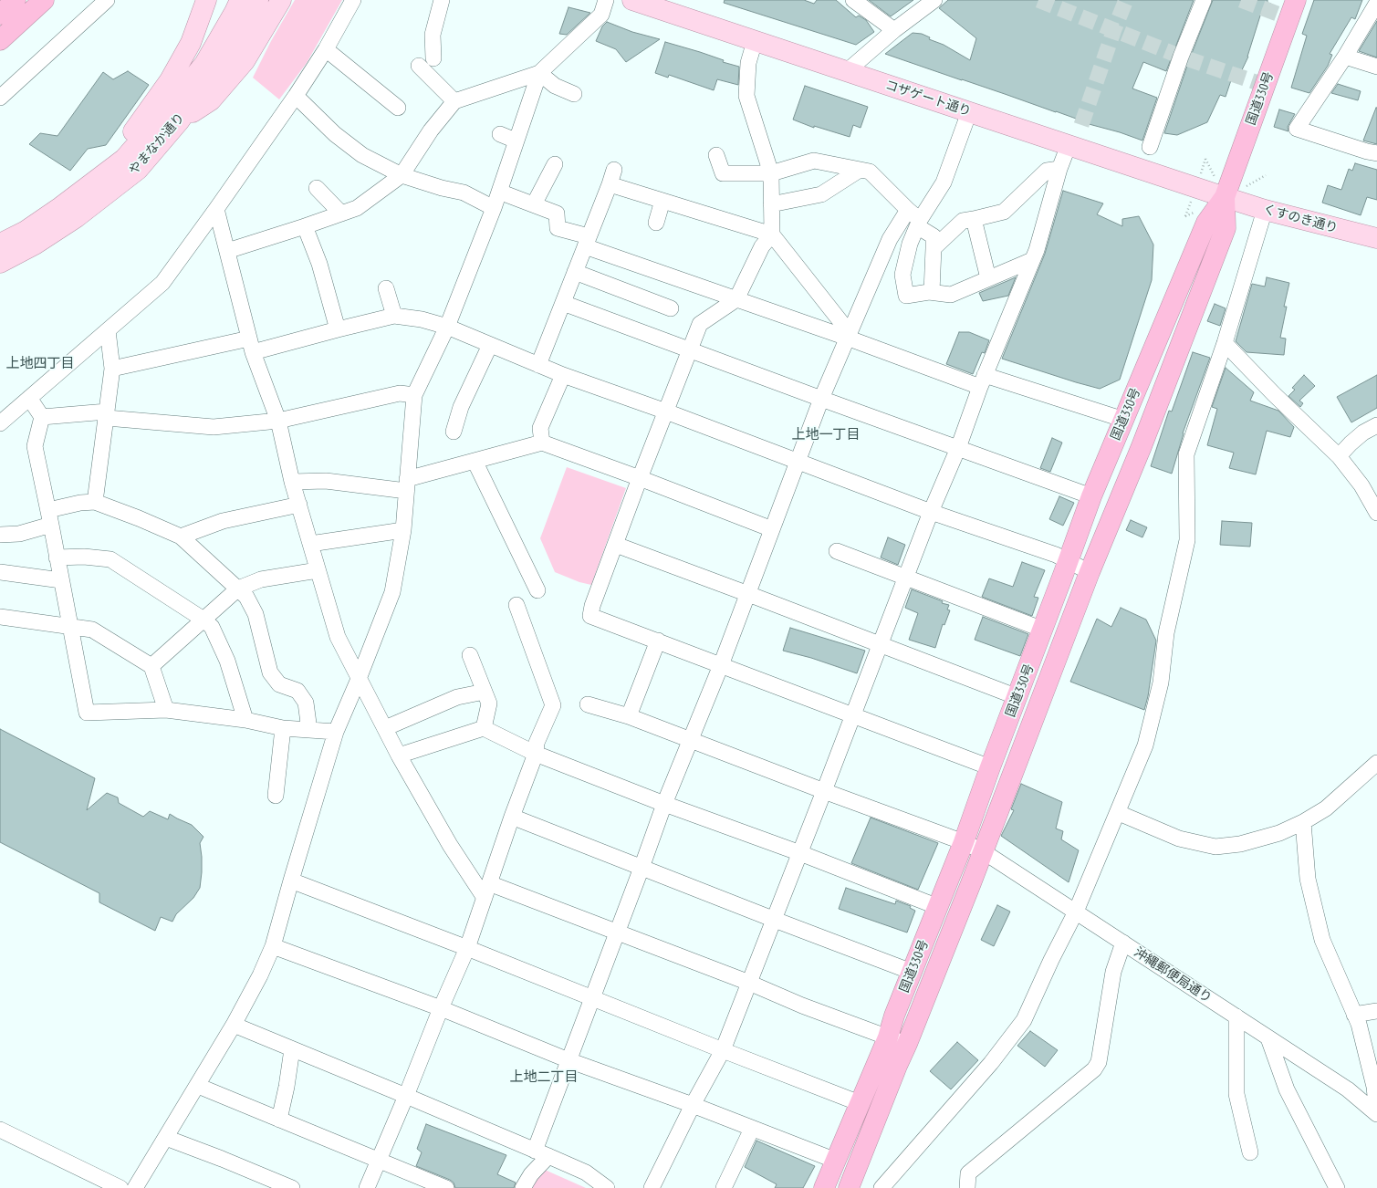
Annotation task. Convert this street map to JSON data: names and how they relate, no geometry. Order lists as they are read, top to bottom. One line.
{"streets":{"highway":["国道330号"],"main road":["コザゲート通り","やまなか通り","くすのき通り"],"street":["沖縄郵便局通り"]},"crossings":[["コザゲート通り","国道330号"],["コザゲート通り","くすのき通り"],["国道330号","くすのき通り"],["国道330号","沖縄郵便局通り"]],"districts":["上地四丁目","上地一丁目","上地二丁目"]}
